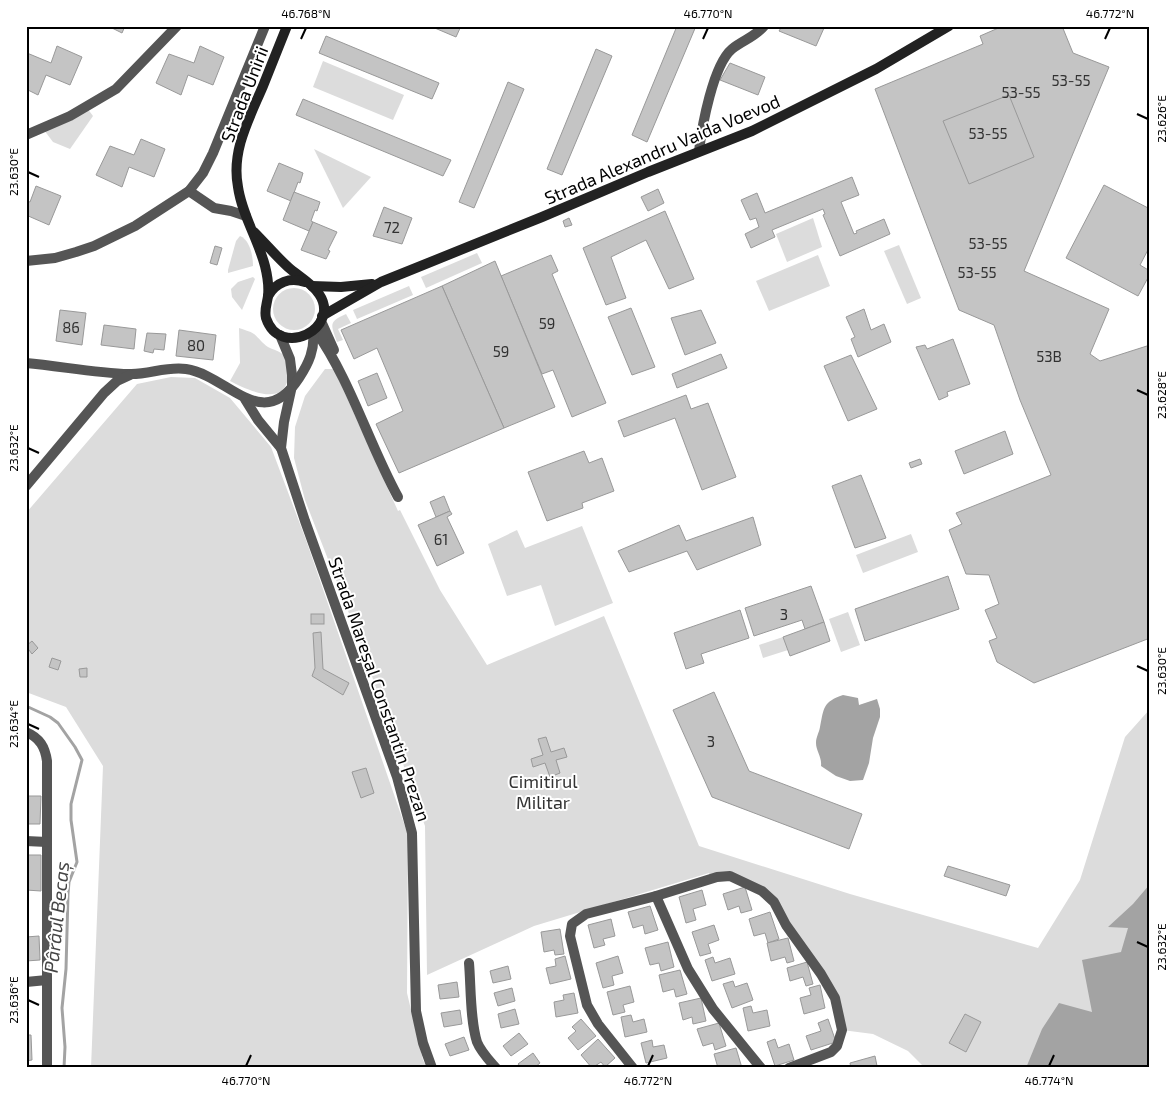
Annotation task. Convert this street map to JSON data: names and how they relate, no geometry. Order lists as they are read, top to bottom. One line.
{"streets":{"main road":["Strada Unirii","Strada Alexandru Vaida Voevod"],"street":["Strada Mareșal Constantin Prezan"]},"crossings":[["Strada Unirii","Strada Alexandru Vaida Voevod"],["Strada Unirii","Strada Mareșal Constantin Prezan"],["Strada Alexandru Vaida Voevod","Strada Mareșal Constantin Prezan"]],"water":["Pârâul Becaș"],"parks":["Cimitirul Militar"],"house_numbers":["53-55","53-55","53-55","72","53-55","53-55","59","86","80","59","53B","61","3","3"],"coordinates":["46.768°N","46.770°N","46.772°N","23.626°E","23.630°E","23.628°E","23.632°E","23.634°E","23.636°E","46.774°N"]}
